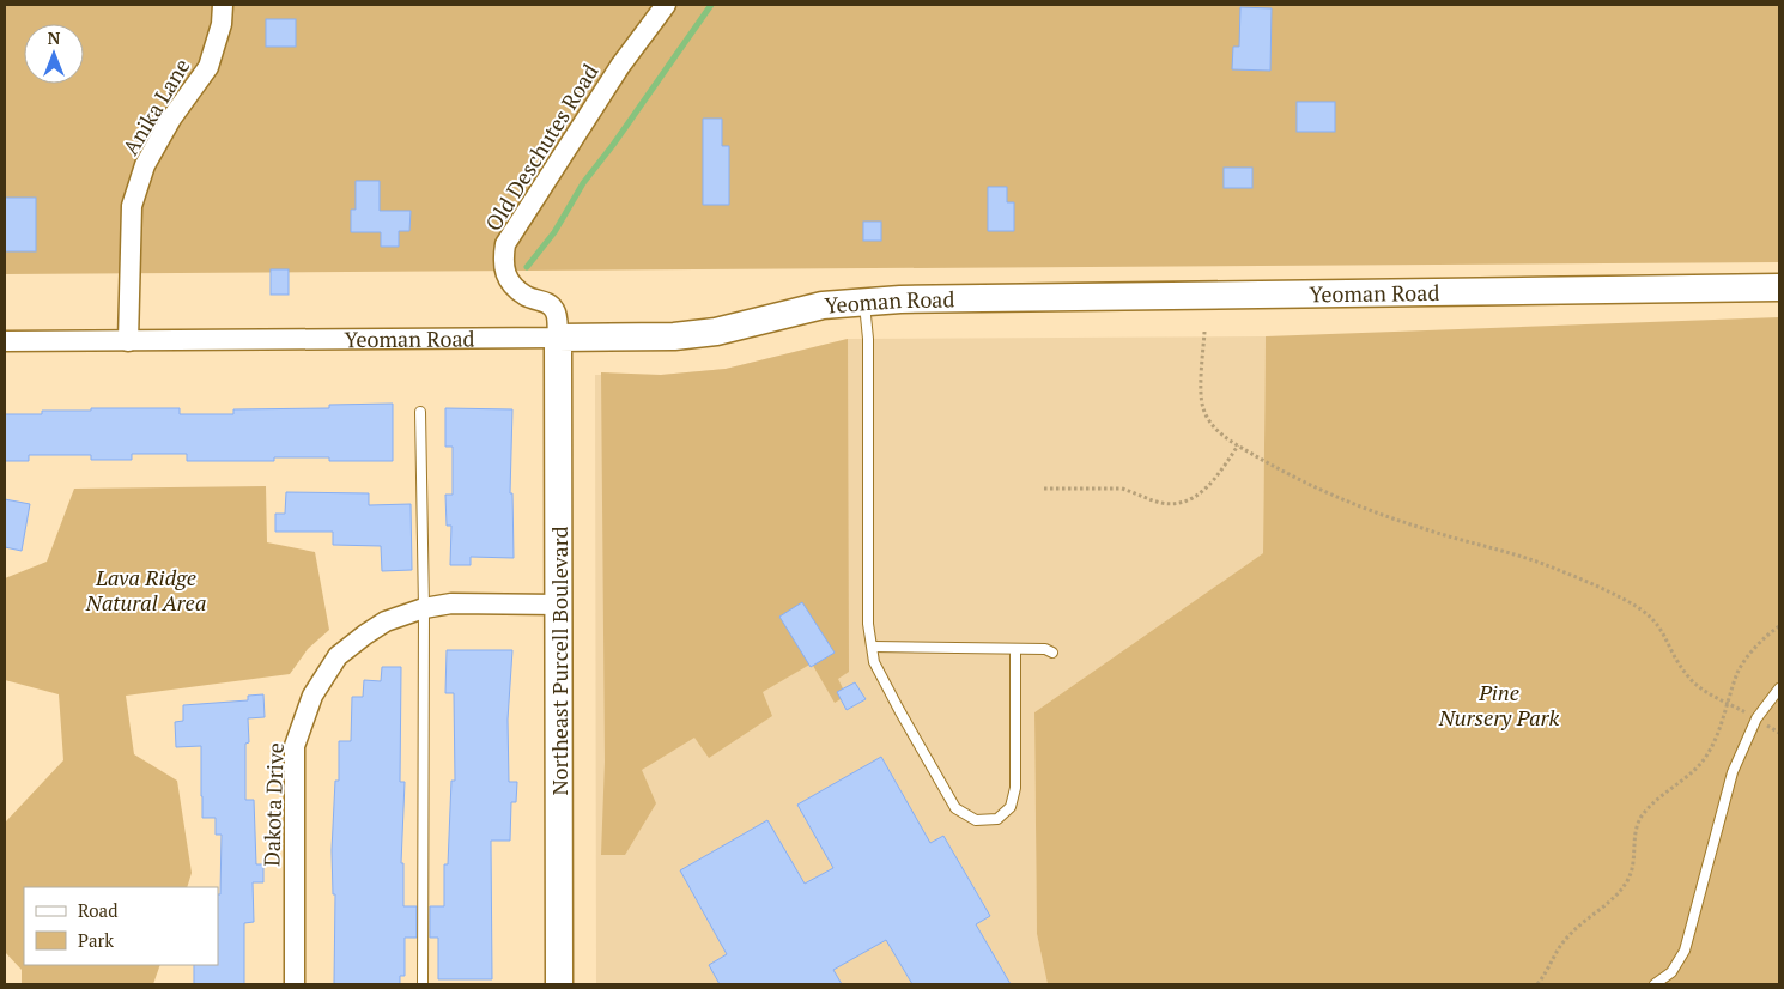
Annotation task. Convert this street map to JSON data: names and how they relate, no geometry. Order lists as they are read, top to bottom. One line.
{"streets":{"street":["Anika Lane","Old Deschutes Road","Yeoman Road","Northeast Purcell Boulevard","Dakota Drive"]},"crossings":[["Anika Lane","Yeoman Road"],["Old Deschutes Road","Yeoman Road"],["Old Deschutes Road","Northeast Purcell Boulevard"],["Yeoman Road","Northeast Purcell Boulevard"],["Northeast Purcell Boulevard","Dakota Drive"]],"parks":["Lava Ridge Natural Area","Pine Nursery Park"],"legend":["Road","Park"],"north":"top"}
